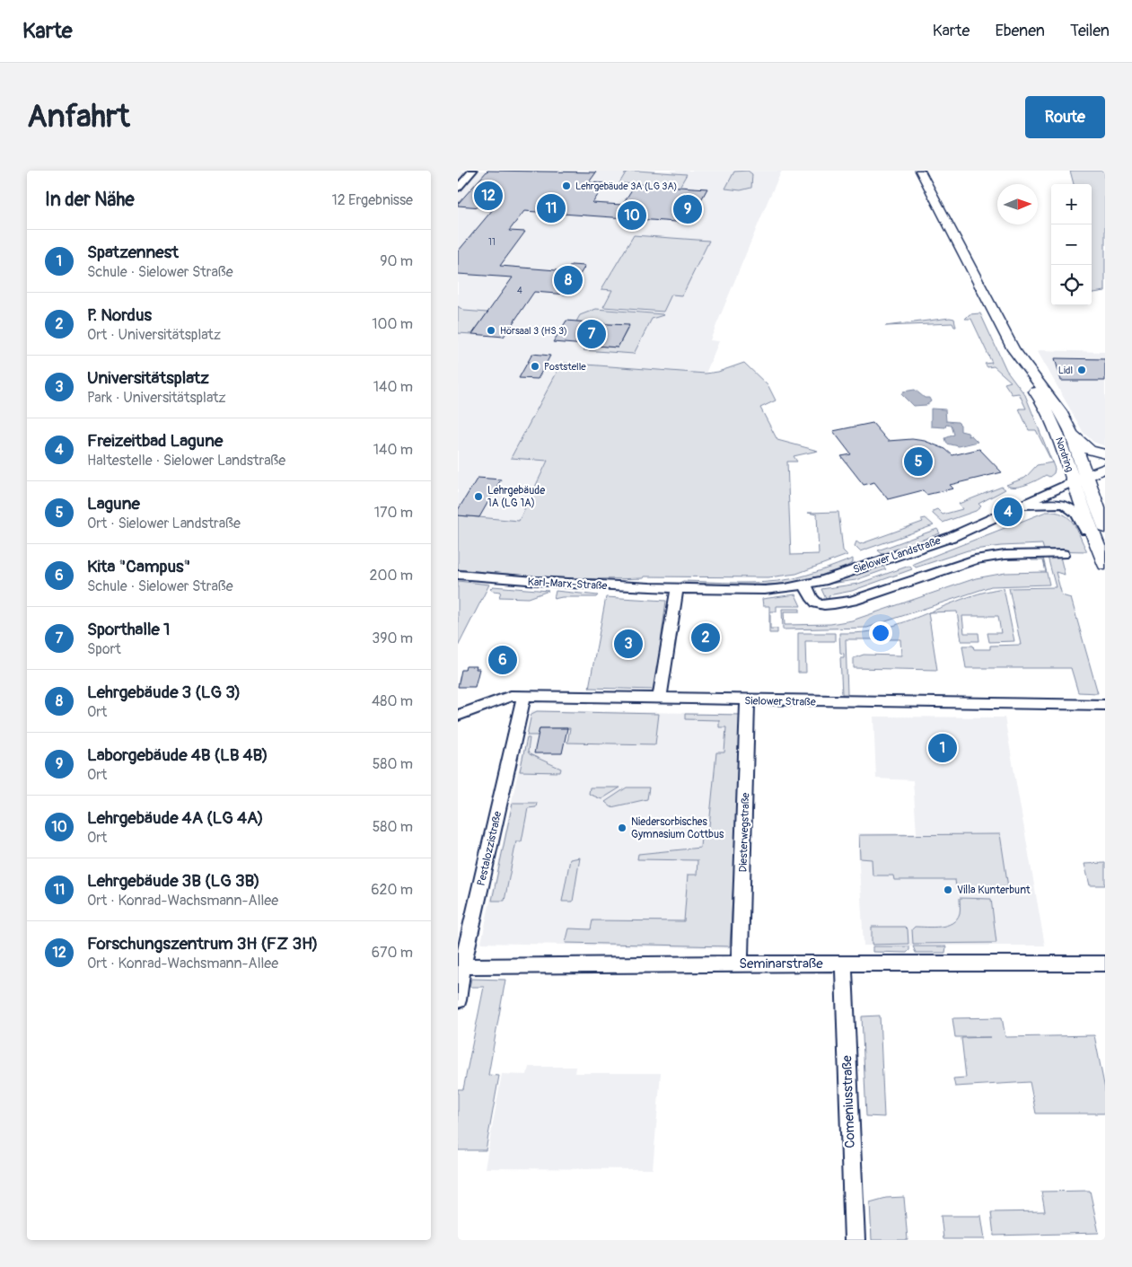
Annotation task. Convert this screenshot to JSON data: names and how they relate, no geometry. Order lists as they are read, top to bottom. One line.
{"streets":{"main road":["Nordring","Sielower Landstraße"],"street":["Karl-Marx-Straße","Sielower Straße","Diesterwegstraße","Pestalozzistraße","Seminarstraße","Comeniusstraße"]},"crossings":[["Nordring","Sielower Landstraße"],["Sielower Landstraße","Karl-Marx-Straße"],["Sielower Straße","Diesterwegstraße"],["Sielower Straße","Pestalozzistraße"],["Diesterwegstraße","Seminarstraße"],["Pestalozzistraße","Seminarstraße"],["Seminarstraße","Comeniusstraße"]],"places":["Lehrgebäude 3A (LG 3A)","Hörsaal 3 (HS 3)","Poststelle","Lidl","Lehrgebäude 1A (LG 1A)","Niedersorbisches Gymnasium Cottbus","Villa Kunterbunt"],"house_numbers":["11","4"],"north":"right","page":{"header":"Karte","nav":["Karte","Ebenen","Teilen"],"buttons":"Route","title":"Anfahrt","heading":["In der Nähe","12 Ergebnisse"],"pins":["12","11","9","10","8","7","5","4","2","3","6","1"],"map_buttons":["+","−"],"list":[{"mark":"1","name":"Spatzennest","note":"Schule · Sielower Straße","value":"90 m"},{"mark":"2","name":"P. Nordus","note":"Ort · Universitätsplatz","value":"100 m"},{"mark":"3","name":"Universitätsplatz","note":"Park · Universitätsplatz","value":"140 m"},{"mark":"4","name":"Freizeitbad Lagune","note":"Haltestelle · Sielower Landstraße","value":"140 m"},{"mark":"5","name":"Lagune","note":"Ort · Sielower Landstraße","value":"170 m"},{"mark":"6","name":"Kita \"Campus\"","note":"Schule · Sielower Straße","value":"200 m"},{"mark":"7","name":"Sporthalle 1","note":"Sport","value":"390 m"},{"mark":"8","name":"Lehrgebäude 3 (LG 3)","note":"Ort","value":"480 m"},{"mark":"9","name":"Laborgebäude 4B (LB 4B)","note":"Ort","value":"580 m"},{"mark":"10","name":"Lehrgebäude 4A (LG 4A)","note":"Ort","value":"580 m"},{"mark":"11","name":"Lehrgebäude 3B (LG 3B)","note":"Ort · Konrad-Wachsmann-Allee","value":"620 m"},{"mark":"12","name":"Forschungszentrum 3H (FZ 3H)","note":"Ort · Konrad-Wachsmann-Allee","value":"670 m"}]}}
